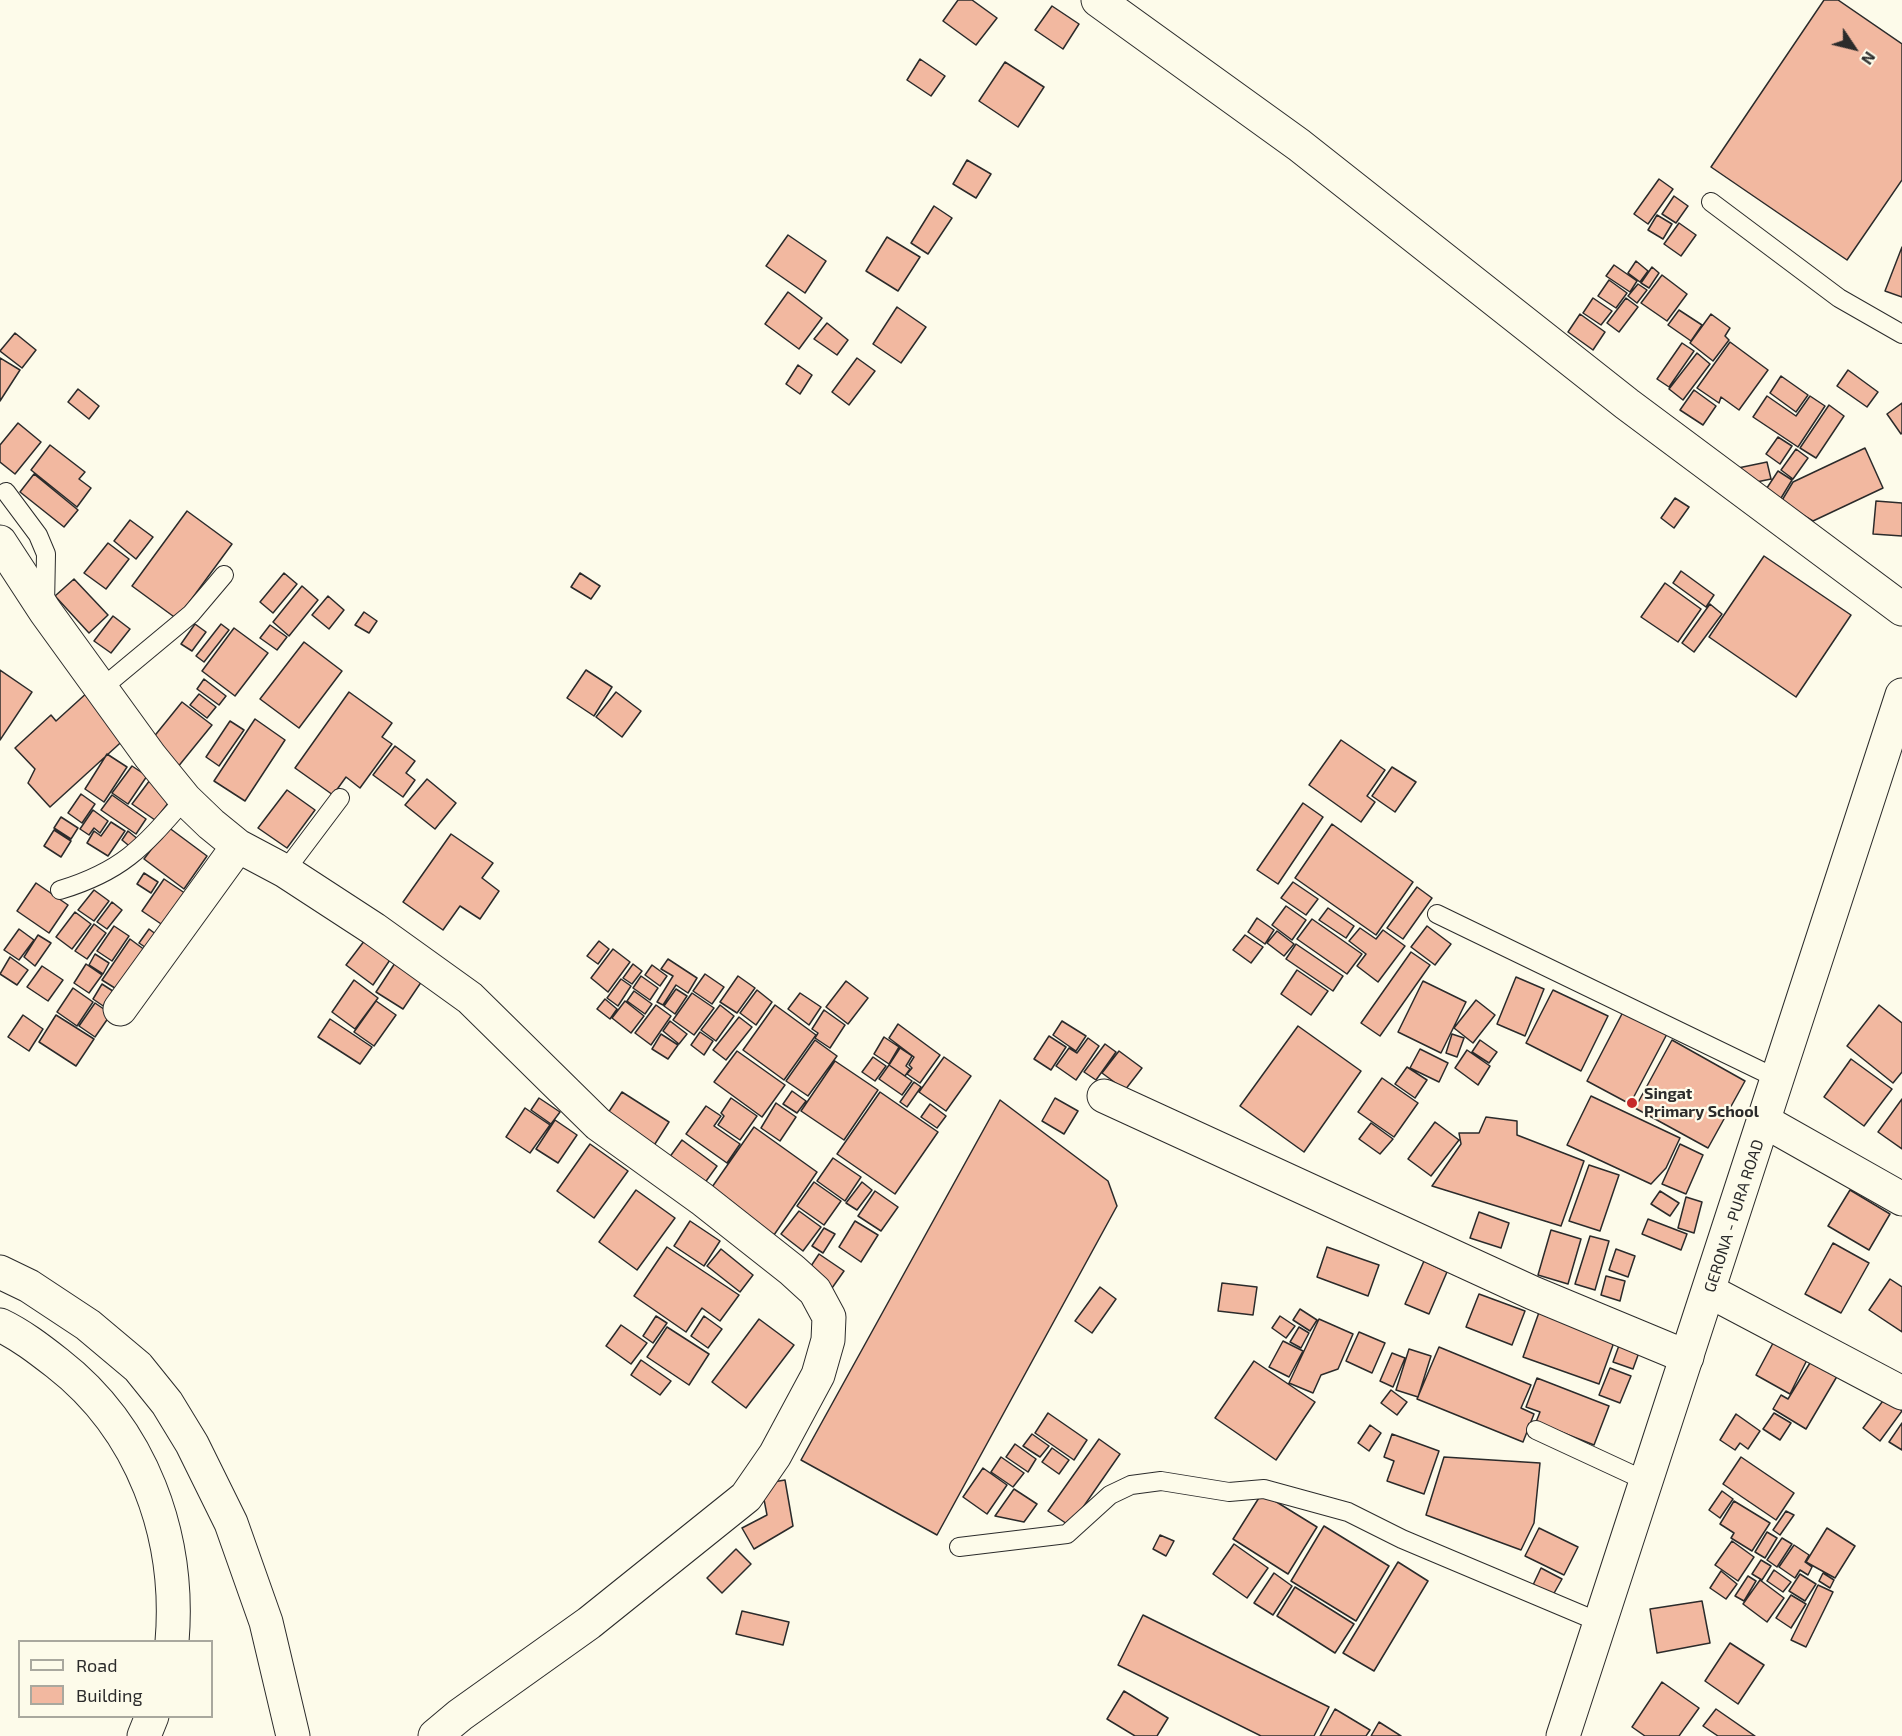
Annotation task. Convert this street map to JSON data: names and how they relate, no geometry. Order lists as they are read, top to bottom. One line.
{"streets":{"main road":["GERONA - PURA ROAD"]},"places":["Singat Primary School"],"legend":["Road","Building"],"north":"bottom right"}
